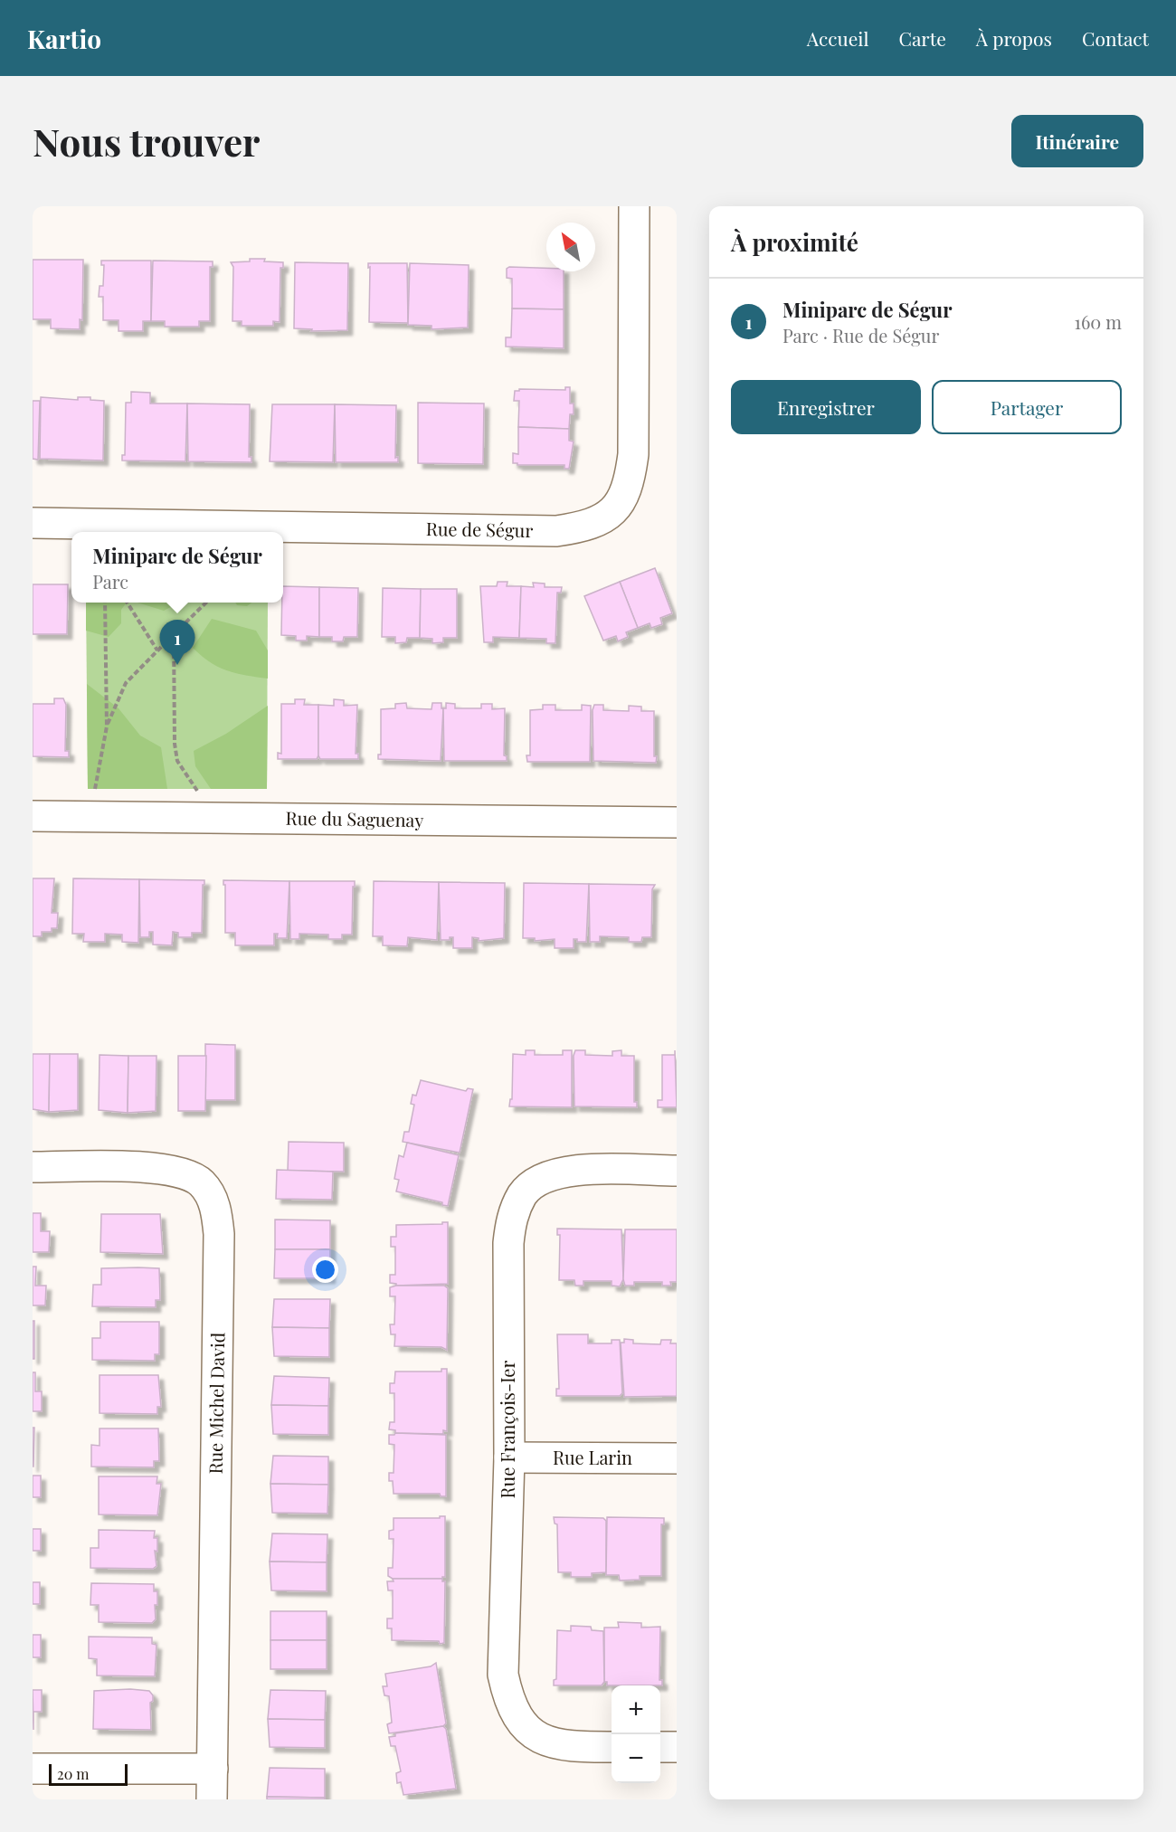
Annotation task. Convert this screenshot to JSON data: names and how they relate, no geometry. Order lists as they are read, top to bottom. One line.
{"streets":{"street":["Rue de Ségur","Rue du Saguenay","Rue Michel David","Rue François-Ier","Rue Larin"]},"crossings":[["Rue François-Ier","Rue Larin"]],"scale_bar":"20 m","north":"top left","page":{"header":"Kartio","nav":["Accueil","Carte","À propos","Contact"],"buttons":["Itinéraire",["Enregistrer","Partager"]],"title":"Nous trouver","heading":"À proximité","list":[{"mark":"1","name":"Miniparc de Ségur","note":"Parc · Rue de Ségur","value":"160 m"}],"popup":["Miniparc de Ségur","Parc"],"pins":"1","map_buttons":["+","−"],"scale":"20 m"}}
